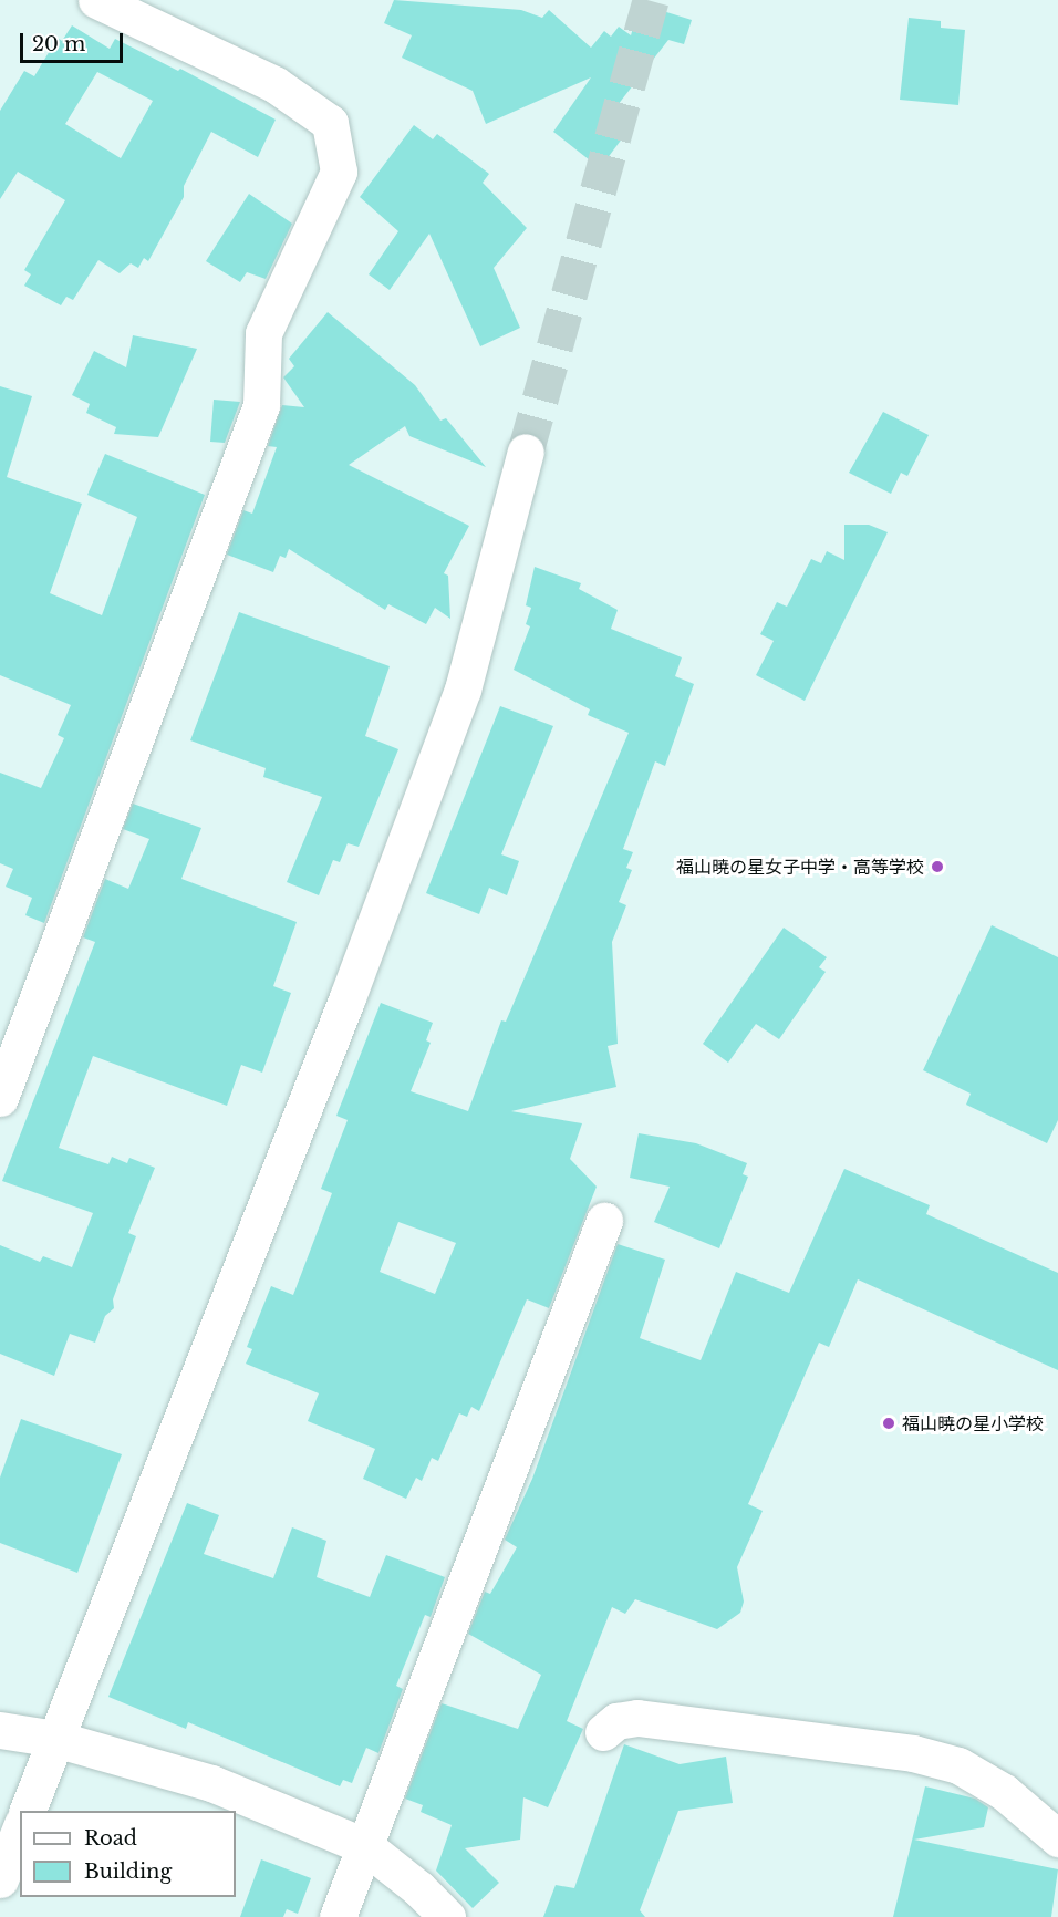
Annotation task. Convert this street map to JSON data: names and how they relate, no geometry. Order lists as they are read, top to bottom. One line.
{"places":["福山暁の星女子中学・高等学校","福山暁の星小学校"],"legend":["Road","Building"],"scale_bar":"20 m"}
